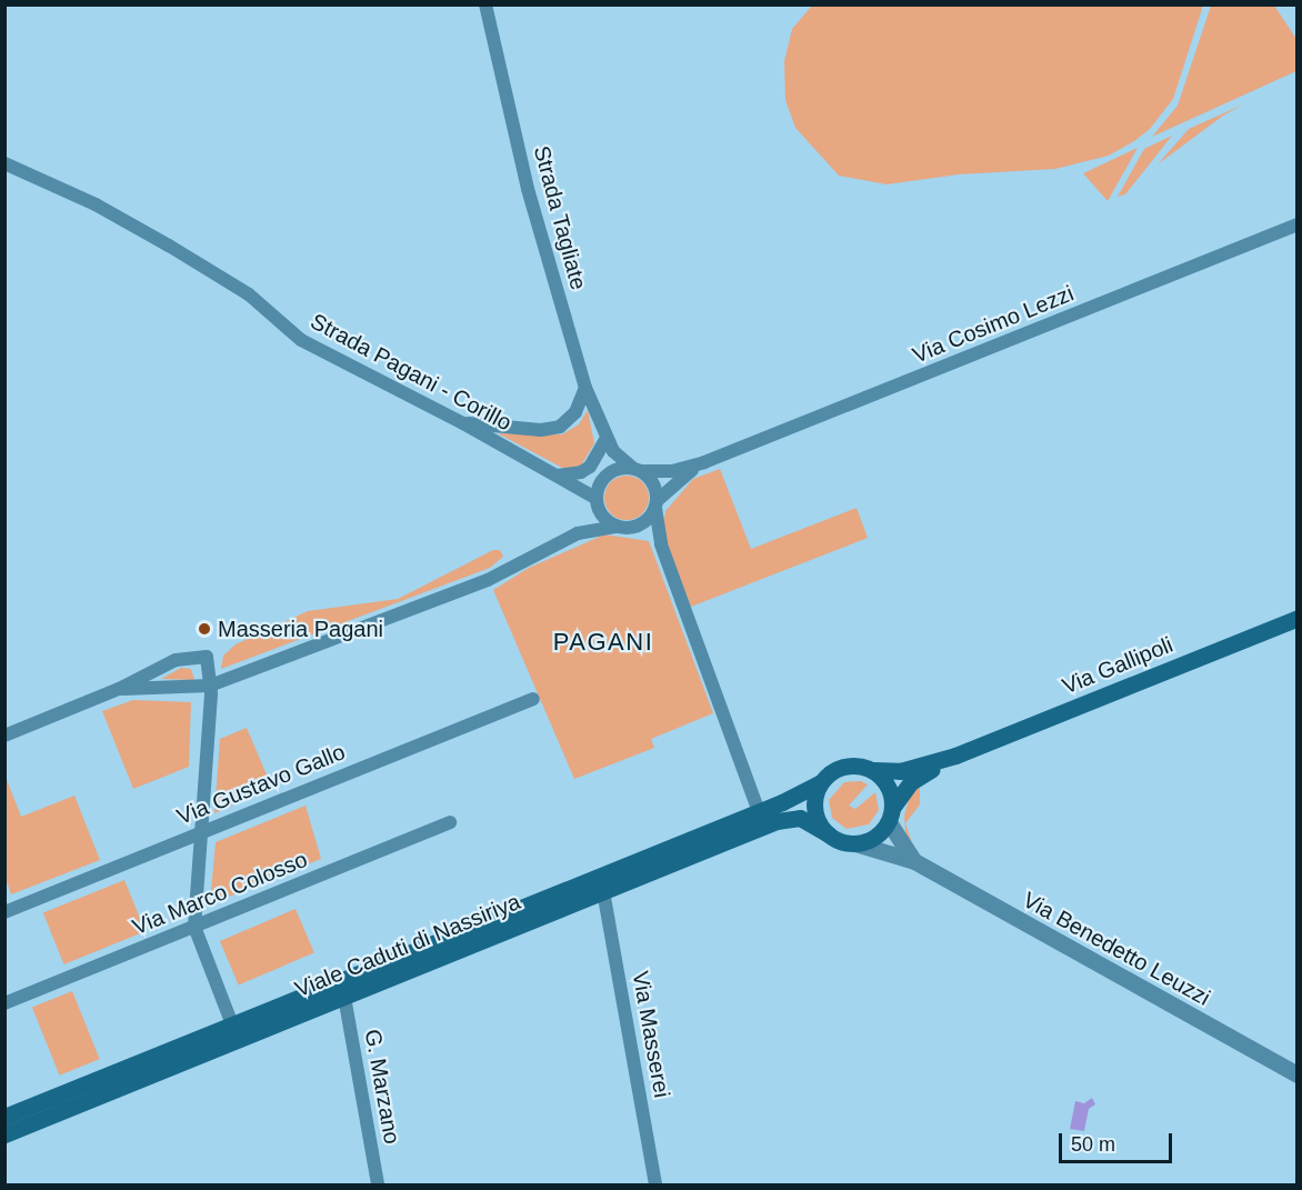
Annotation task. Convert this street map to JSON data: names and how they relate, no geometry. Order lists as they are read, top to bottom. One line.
{"streets":{"main road":["Via Gallipoli","Viale Caduti di Nassiriya"],"street":["Strada Tagliate","Via Cosimo Lezzi","Strada Pagani - Corillo","Via Gustavo Gallo","Via Marco Colosso","Via Benedetto Leuzzi","Via Masserei","G. Marzano"]},"crossings":[["Strada Tagliate","Via Cosimo Lezzi"],["Strada Tagliate","Strada Pagani - Corillo"],["Via Cosimo Lezzi","Strada Pagani - Corillo"],["Via Gallipoli","Viale Caduti di Nassiriya"],["Via Gallipoli","Via Benedetto Leuzzi"],["Viale Caduti di Nassiriya","Via Benedetto Leuzzi"],["Viale Caduti di Nassiriya","Via Masserei"],["Viale Caduti di Nassiriya","G. Marzano"]],"districts":["PAGANI"],"places":["Masseria Pagani"],"scale_bar":"50 m"}
